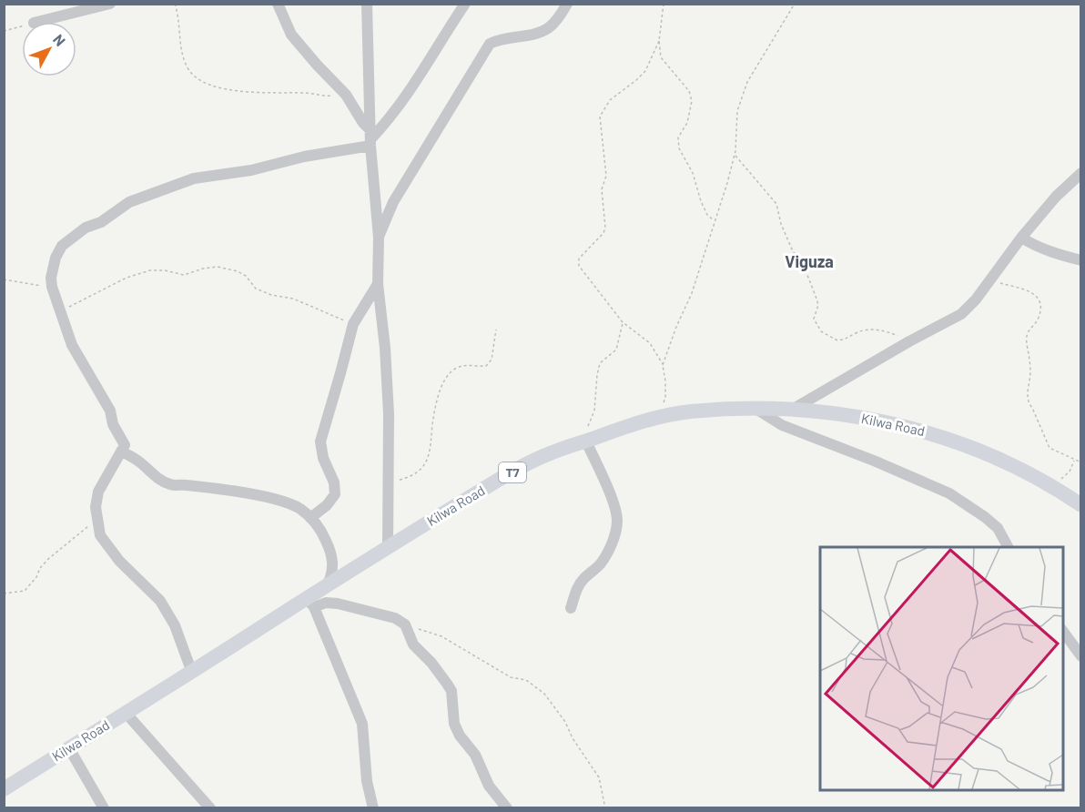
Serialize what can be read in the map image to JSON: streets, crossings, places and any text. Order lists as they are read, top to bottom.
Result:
{
  "streets": {
    "highway": ["Kilwa Road", "T7"]
  },
  "districts": ["Viguza"],
  "north": "top right"
}
